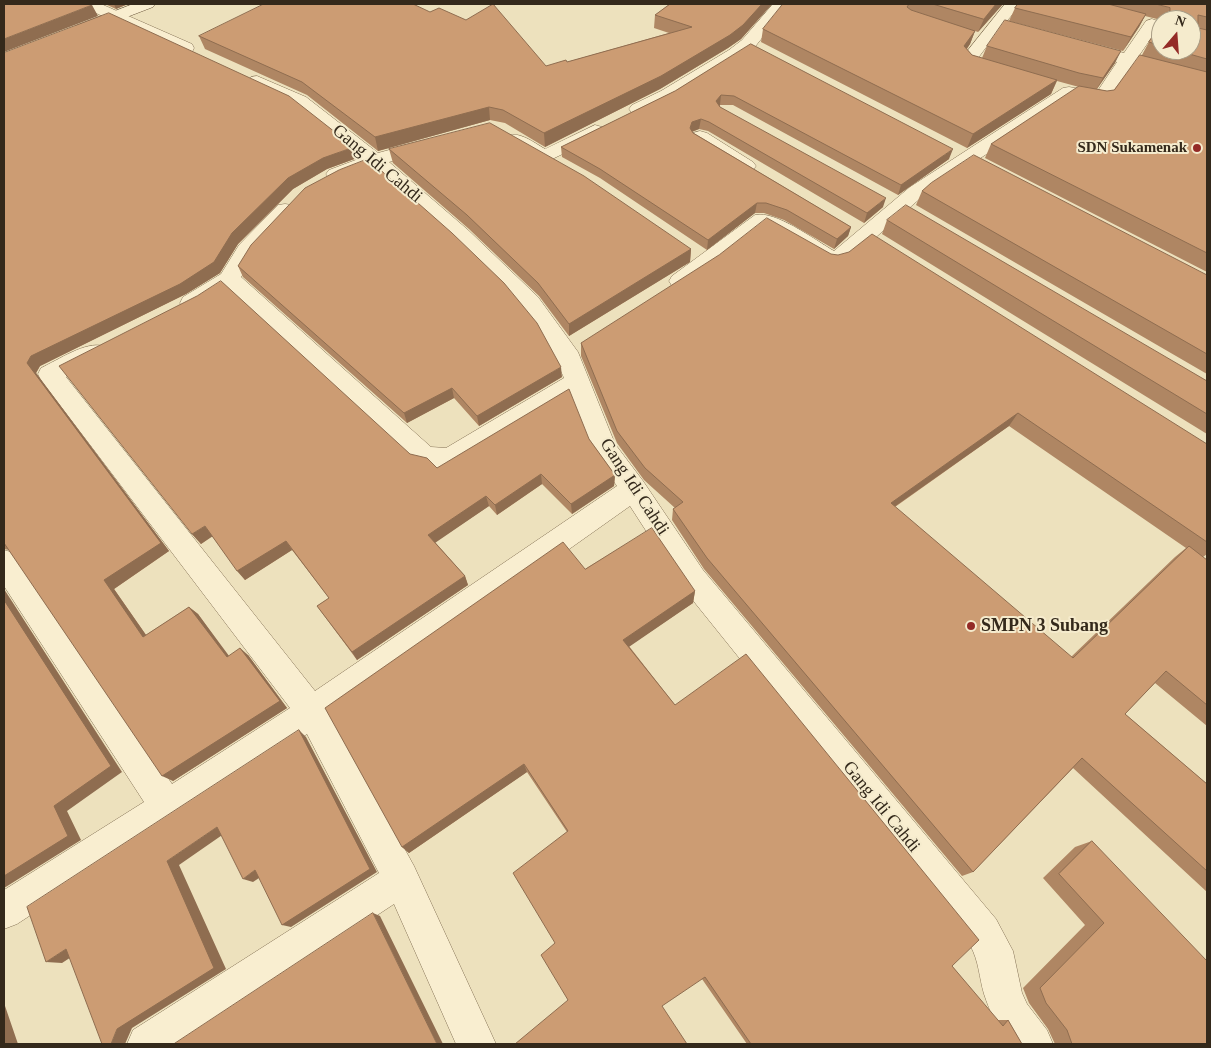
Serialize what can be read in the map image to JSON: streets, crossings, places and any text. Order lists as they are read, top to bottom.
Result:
{
  "streets": {
    "street": ["Gang Idi Cahdi"]
  },
  "places": ["SDN Sukamenak", "SMPN 3 Subang"],
  "north": "top"
}
